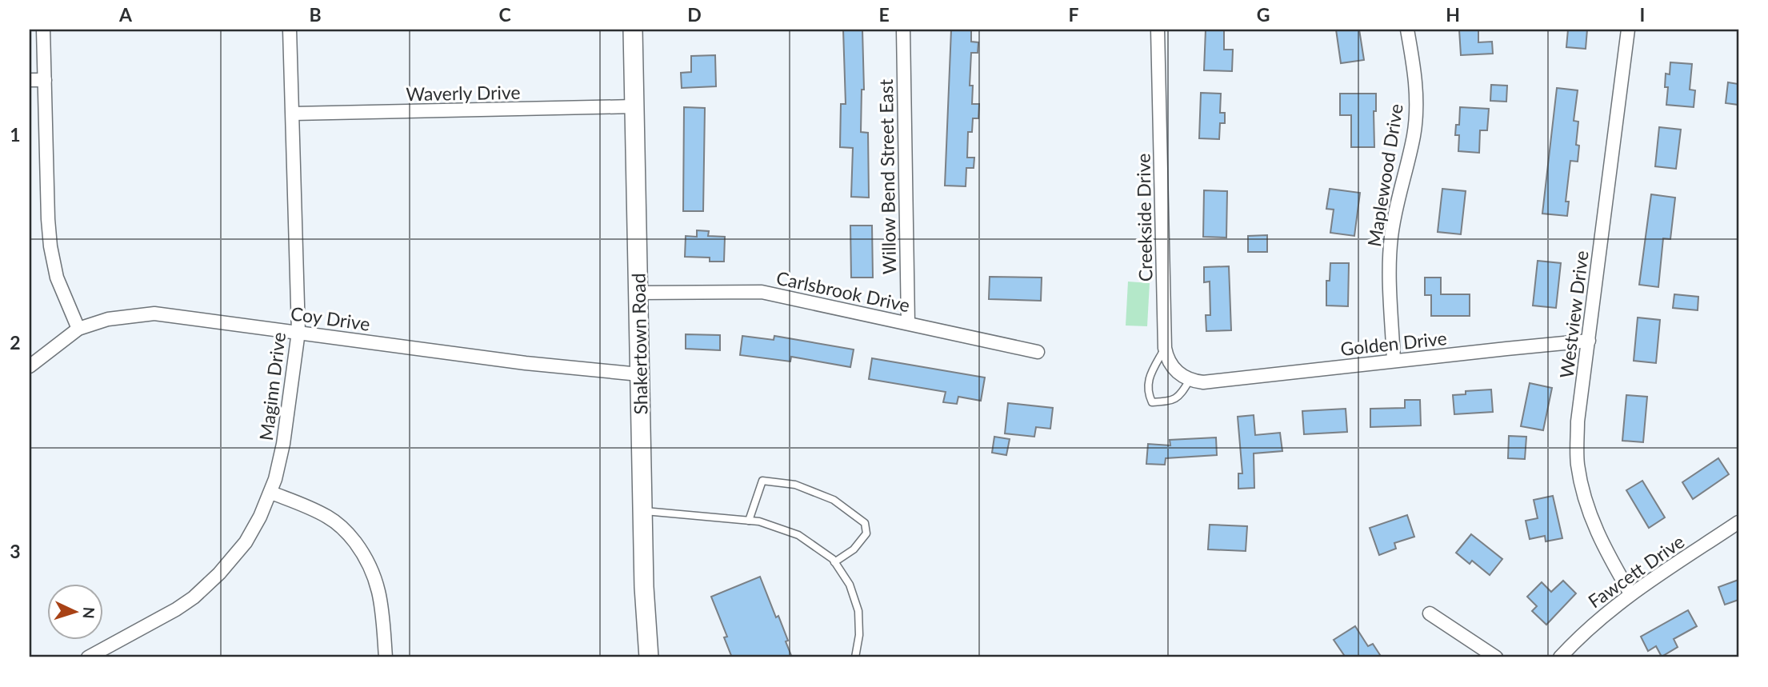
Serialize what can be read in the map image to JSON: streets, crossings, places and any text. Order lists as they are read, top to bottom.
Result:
{
  "streets": {
    "street": [
      "Waverly Drive",
      "Maplewood Drive",
      "Willow Bend Street East",
      "Creekside Drive",
      "Carlsbrook Drive",
      "Westview Drive",
      "Coy Drive",
      "Golden Drive",
      "Shakertown Road",
      "Maginn Drive",
      "Fawcett Drive"
    ]
  },
  "crossings": [
    ["Waverly Drive", "Shakertown Road"],
    ["Waverly Drive", "Maginn Drive"],
    ["Maplewood Drive", "Golden Drive"],
    ["Willow Bend Street East", "Carlsbrook Drive"],
    ["Creekside Drive", "Golden Drive"],
    ["Carlsbrook Drive", "Shakertown Road"],
    ["Westview Drive", "Golden Drive"],
    ["Westview Drive", "Fawcett Drive"],
    ["Coy Drive", "Shakertown Road"],
    ["Coy Drive", "Maginn Drive"]
  ],
  "north": "right",
  "grid": {
    "columns": [
      "A",
      "B",
      "C",
      "D",
      "E",
      "F",
      "G",
      "H",
      "I"
    ],
    "rows": ["1", "2", "3"]
  }
}
